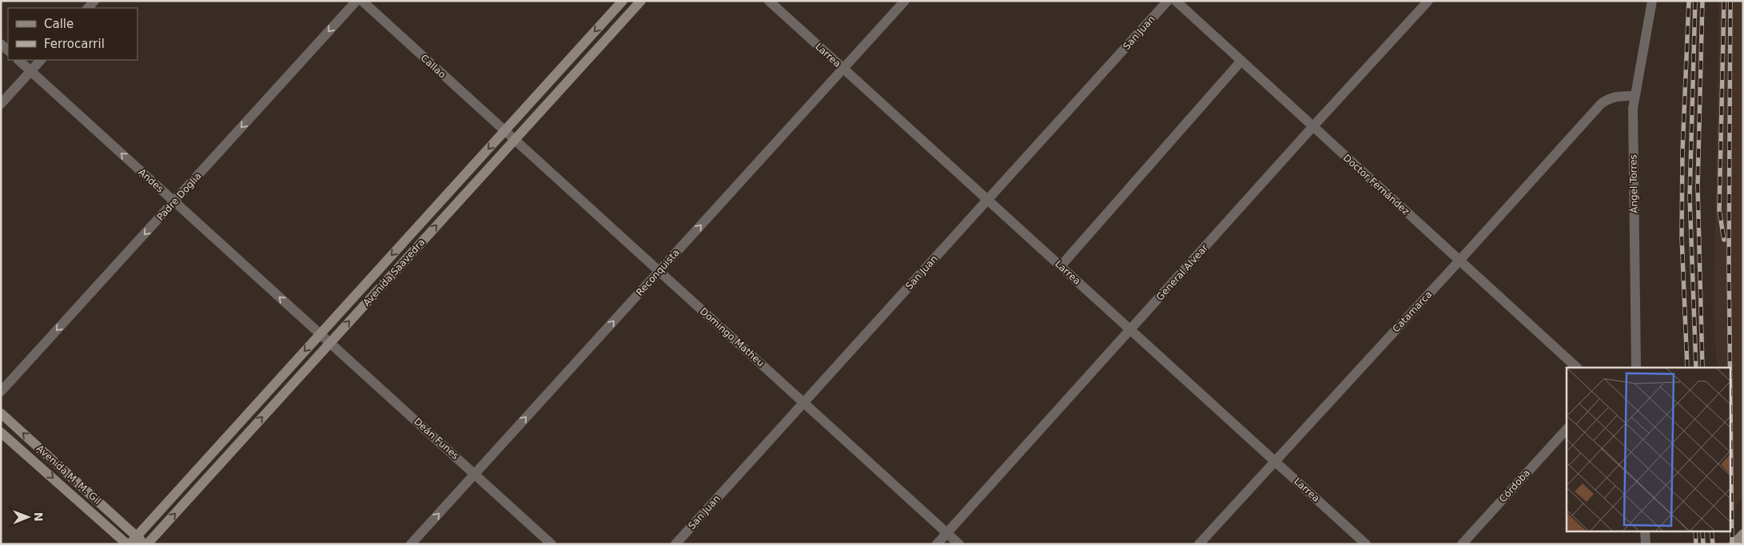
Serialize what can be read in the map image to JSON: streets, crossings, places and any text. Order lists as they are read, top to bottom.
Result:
{
  "streets": {
    "street": [
      "San Juan",
      "Larrea",
      "Callao",
      "Andes",
      "Ángel Torres",
      "Doctor Fernández",
      "Padre Doglia",
      "Avenida Saavedra",
      "Reconquista",
      "General Alvear",
      "Catamarca",
      "Domingo Matheu",
      "Deán Funes",
      "Avenida M. M. Gil",
      "Córdoba"
    ]
  },
  "crossings": [
    ["San Juan", "Larrea"],
    ["San Juan", "Domingo Matheu"],
    ["Larrea", "Reconquista"],
    ["Larrea", "General Alvear"],
    ["Larrea", "Catamarca"],
    ["Callao", "Avenida Saavedra"],
    ["Callao", "Domingo Matheu"],
    ["Andes", "Padre Doglia"],
    ["Andes", "Avenida Saavedra"],
    ["Andes", "Deán Funes"],
    ["Ángel Torres", "Catamarca"],
    ["Doctor Fernández", "General Alvear"],
    ["Doctor Fernández", "Catamarca"],
    ["Avenida Saavedra", "Domingo Matheu"],
    ["Avenida Saavedra", "Deán Funes"],
    ["Avenida Saavedra", "Avenida M. M. Gil"],
    ["Reconquista", "Domingo Matheu"],
    ["Reconquista", "Deán Funes"],
    ["General Alvear", "Domingo Matheu"]
  ],
  "one_way": ["Andes", "Padre Doglia", "Reconquista"],
  "legend": ["Calle", "Ferrocarril"],
  "north": "right"
}
